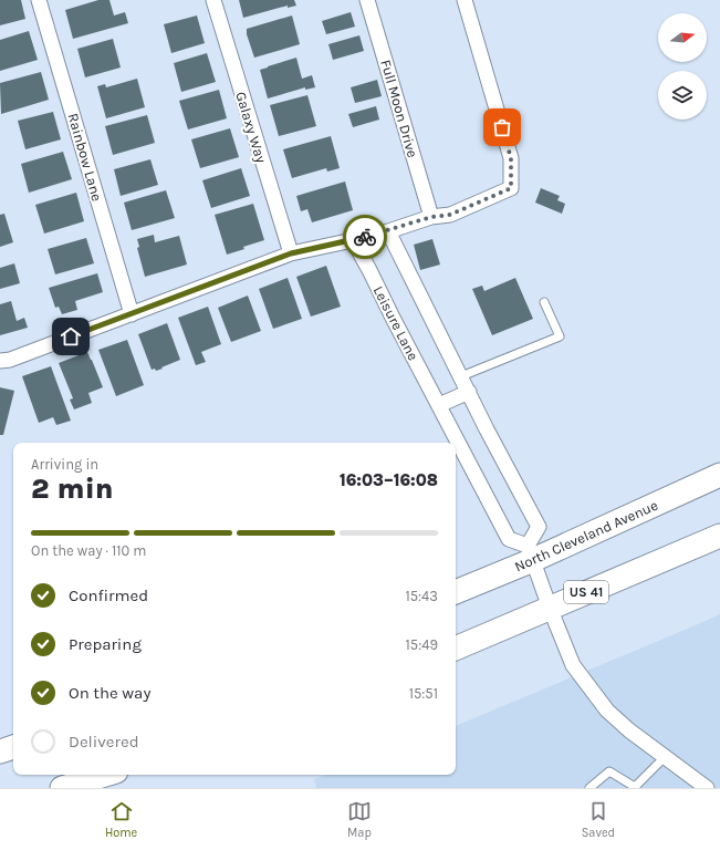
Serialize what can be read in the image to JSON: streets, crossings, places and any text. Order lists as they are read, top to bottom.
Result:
{
  "streets": {
    "main road": ["North Cleveland Avenue", "US 41"],
    "street": [
      "Full Moon Drive",
      "Galaxy Way",
      "Rainbow Lane",
      "Leisure Lane"
    ]
  },
  "crossings": [
    ["Leisure Lane", "North Cleveland Avenue"]
  ],
  "north": "right",
  "page": {
    "heading": ["2 min", "Arriving in", "16:03–16:08"],
    "bar": "On the way · 110 m",
    "list": [
      ["Confirmed", "15:43"],
      ["Preparing", "15:49"],
      ["On the way", "15:51"],
      "Delivered"
    ],
    "tabs": ["Home", "Map", "Saved"]
  }
}
